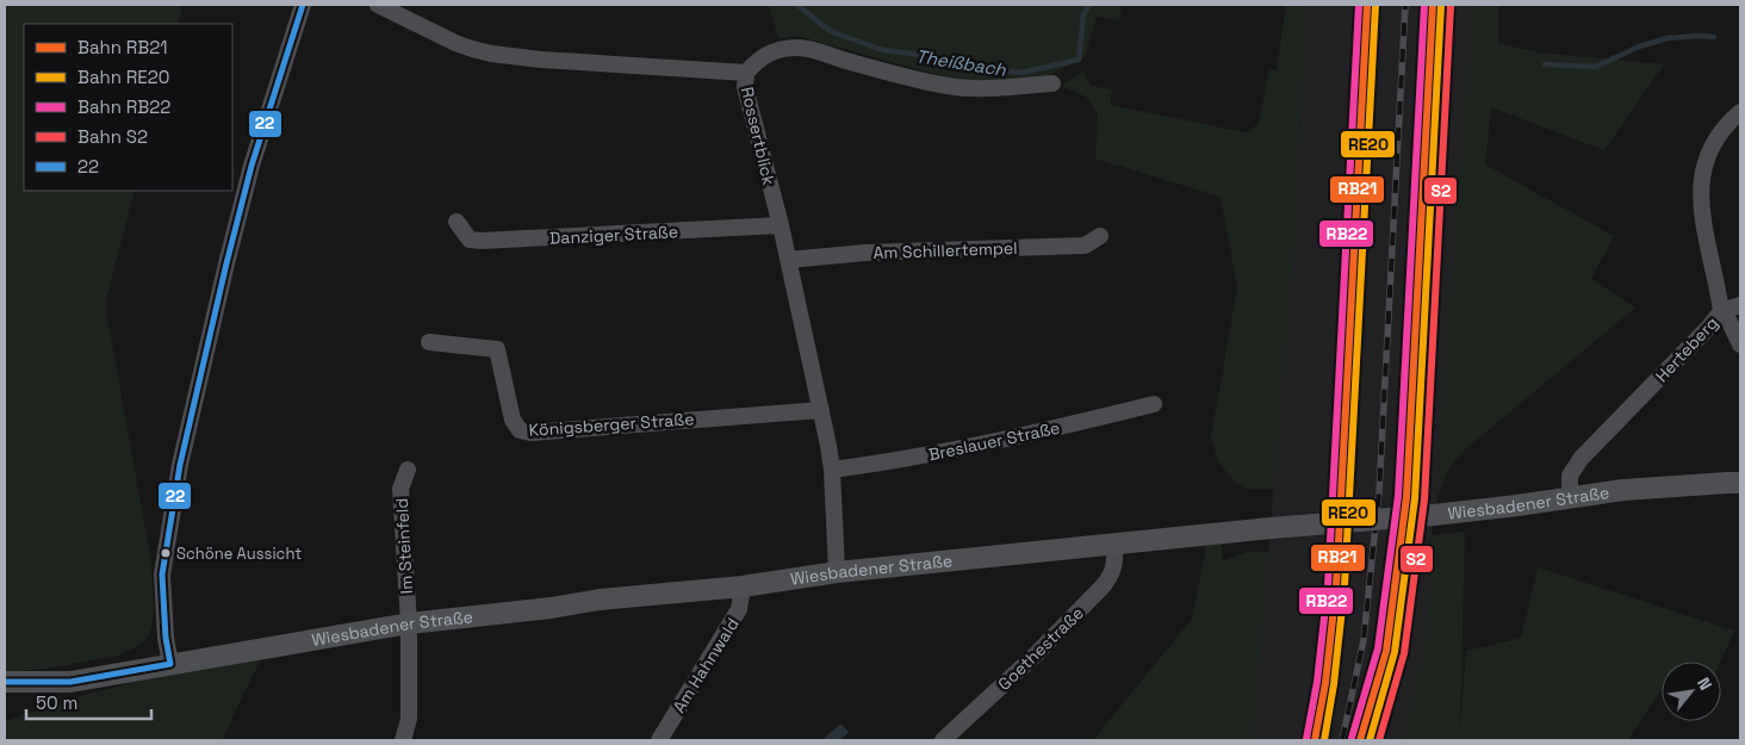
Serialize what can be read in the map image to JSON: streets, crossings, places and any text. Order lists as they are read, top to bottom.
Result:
{
  "streets": {
    "main road": ["Wiesbadener Straße"],
    "street": [
      "Rossertblick",
      "Danziger Straße",
      "Am Schillertempel",
      "Herteberg",
      "Königsberger Straße",
      "Breslauer Straße",
      "Im Steinfeld",
      "Goethestraße",
      "Am Hahnwald"
    ]
  },
  "crossings": [
    ["Rossertblick", "Danziger Straße"],
    ["Rossertblick", "Am Schillertempel"],
    ["Rossertblick", "Königsberger Straße"],
    ["Rossertblick", "Breslauer Straße"],
    ["Rossertblick", "Wiesbadener Straße"],
    ["Herteberg", "Wiesbadener Straße"],
    ["Wiesbadener Straße", "Im Steinfeld"],
    ["Wiesbadener Straße", "Goethestraße"],
    ["Wiesbadener Straße", "Am Hahnwald"]
  ],
  "water": ["Theißbach"],
  "places": ["Schöne Aussicht"],
  "lines": [
    "rail line RB21",
    "rail line RE20",
    "rail line RB22",
    "transit line 22",
    "rail line S2"
  ],
  "legend": [
    "Bahn RB21",
    "Bahn RE20",
    "Bahn RB22",
    "Bahn S2",
    "22"
  ],
  "scale_bar": "50 m",
  "north": "top right"
}
